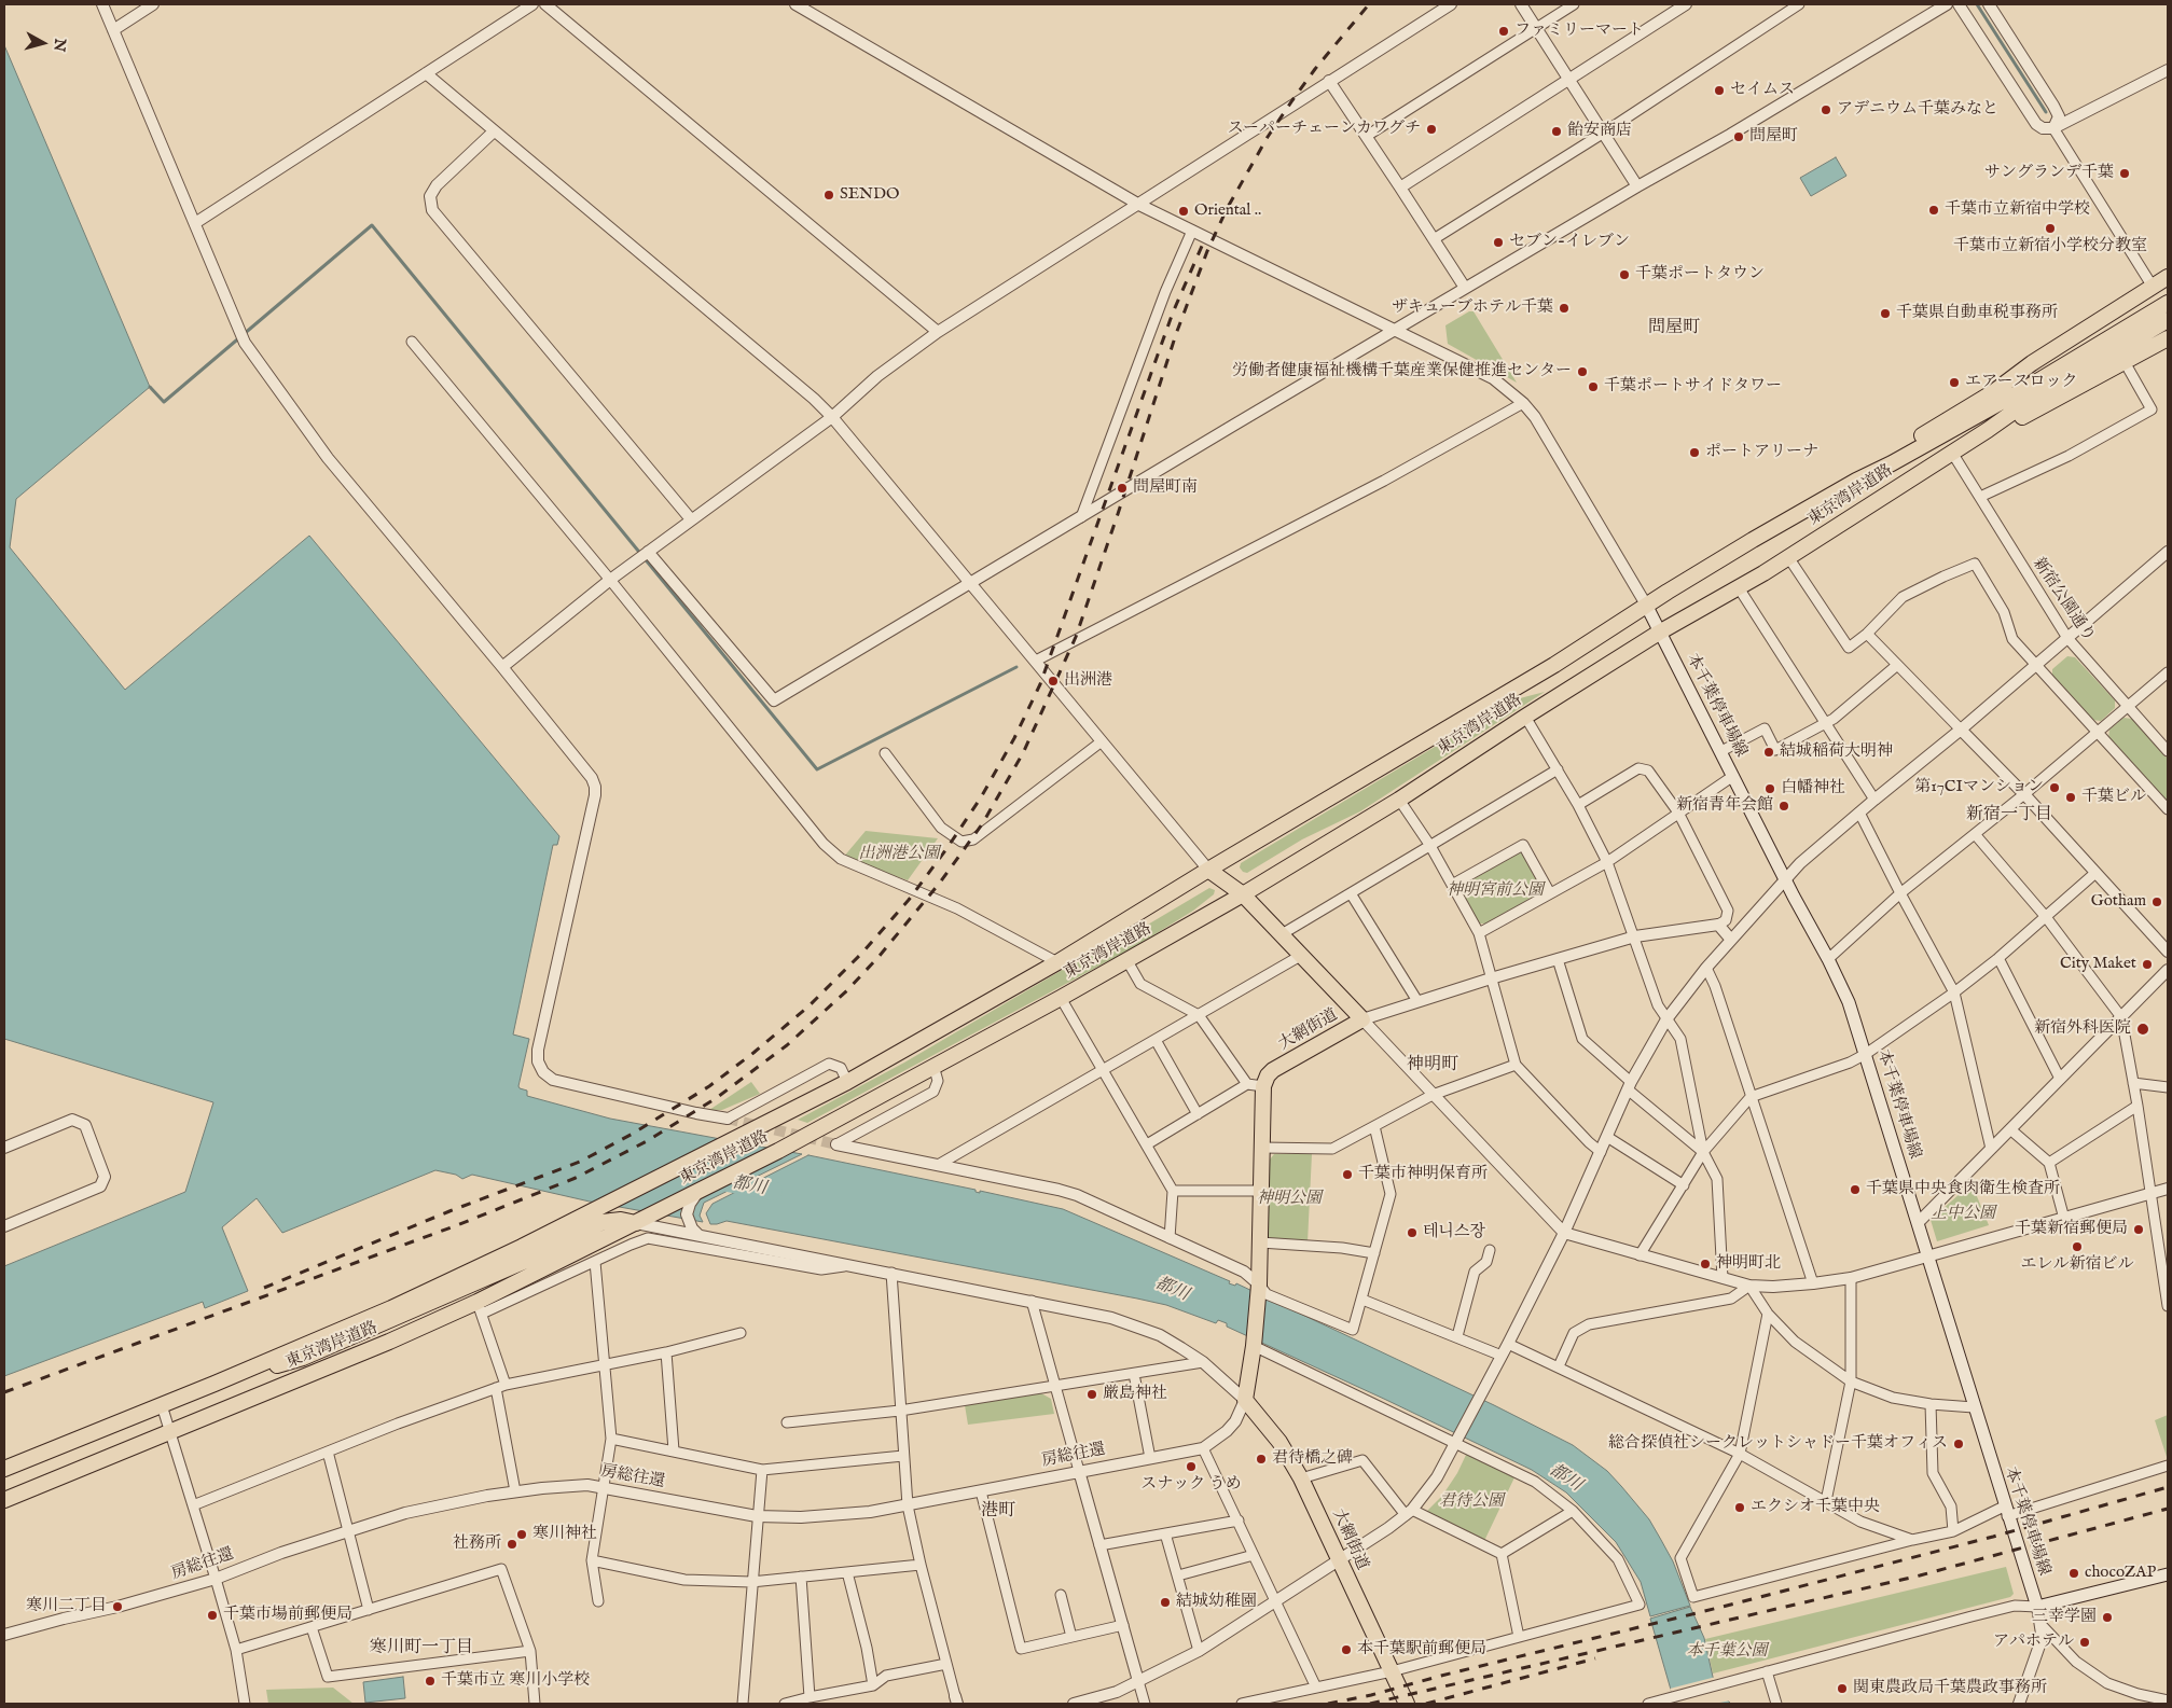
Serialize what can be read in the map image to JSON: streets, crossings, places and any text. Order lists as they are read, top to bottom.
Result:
{
  "streets": {
    "main road": ["東京湾岸道路", "本千葉停車場線", "大網街道"],
    "street": ["新宿公園通り", "房総往還"]
  },
  "crossings": [
    ["東京湾岸道路", "新宿公園通り"],
    ["東京湾岸道路", "本千葉停車場線"],
    ["東京湾岸道路", "大網街道"],
    ["大網街道", "房総往還"]
  ],
  "districts": [
    "問屋町",
    "新宿一丁目",
    "神明町",
    "港町",
    "寒川町一丁目"
  ],
  "water": ["都川"],
  "parks": [
    "出洲港公園",
    "神明宮前公園",
    "神明公園",
    "上中公園",
    "君待公園",
    "本千葉公園"
  ],
  "places": [
    "ファミリーマート",
    "セイムス",
    "アデニウム千葉みなと",
    "スーパーチェーンカワグチ",
    "飴安商店",
    "問屋町",
    "サングランデ千葉",
    "SENDO",
    "千葉市立新宿中学校",
    "Oriental ..",
    "千葉市立新宿小学校分教室",
    "セブン-イレブン",
    "千葉ポートタウン",
    "ザキューブホテル千葉",
    "千葉県自動車税事務所",
    "労働者健康福祉機構千葉産業保健推進センター",
    "エアースロック",
    "千葉ポートサイドタワー",
    "ポートアリーナ",
    "問屋町南",
    "出洲港",
    "結城稲荷大明神",
    "第17CIマンション",
    "白幡神社",
    "千葉ビル",
    "新宿青年会館",
    "Gotham",
    "City Maket",
    "新宿外科医院",
    "千葉市神明保育所",
    "千葉県中央食肉衛生検査所",
    "千葉新宿郵便局",
    "테니스장",
    "エレル新宿ビル",
    "神明町北",
    "厳島神社",
    "総合探偵社シークレットシャドー千葉オフィス",
    "君待橋之碑",
    "スナック うめ",
    "エクシオ千葉中央",
    "寒川神社",
    "社務所",
    "chocoZAP",
    "結城幼稚園",
    "寒川二丁目",
    "千葉市場前郵便局",
    "三幸学園",
    "アパホテル",
    "本千葉駅前郵便局",
    "千葉市立 寒川小学校",
    "関東農政局千葉農政事務所"
  ],
  "north": "right"
}
